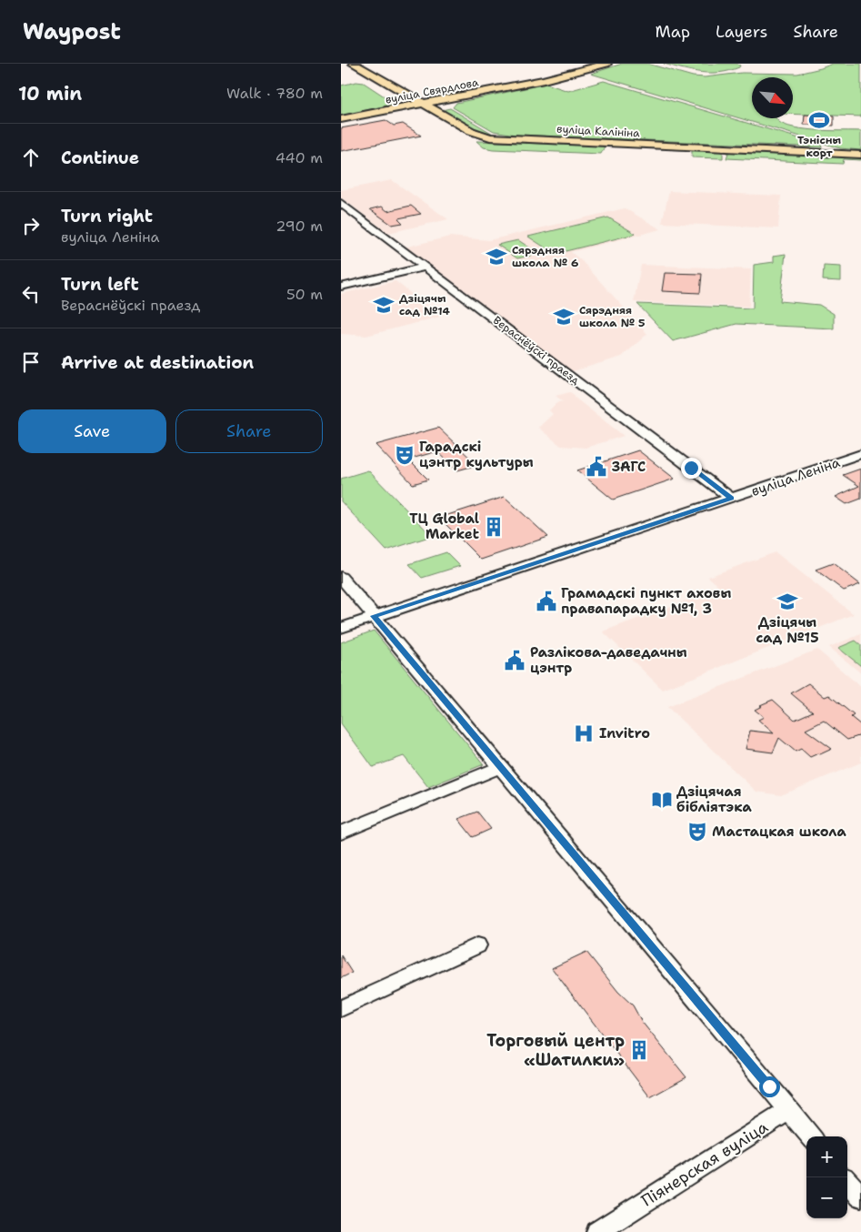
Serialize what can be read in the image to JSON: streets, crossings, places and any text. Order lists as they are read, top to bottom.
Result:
{
  "streets": {
    "main road": ["вуліца Свярдлова", "вуліца Калініна"],
    "street": ["Вераснёўскі праезд", "вуліца Леніна", "Піянерская вуліца"]
  },
  "crossings": [
    ["вуліца Свярдлова", "вуліца Калініна"],
    ["Вераснёўскі праезд", "вуліца Леніна"]
  ],
  "places": {
    "sports": ["Тэнісны корт"],
    "school or university": [
      "Сярэдняя школа № 6",
      "Дзіцячы сад №14",
      "Сярэдняя школа № 5",
      "Дзіцячы сад №15"
    ],
    "theatre": ["Гарадскі цэнтр культуры", "Мастацкая школа"],
    "public building": ["ЗАГС", "Грамадскі пункт аховы правапарадку №1, 3", "Разлікова-даведачны цэнтр"],
    "building": ["ТЦ Global Market", "Торговый центр «Шатилки»"],
    "hospital": ["Invitro"],
    "library": ["Дзіцячая бібліятэка"]
  },
  "north": "bottom right",
  "page": {
    "header": "Waypost",
    "nav": ["Map", "Layers", "Share"],
    "heading": ["10 min", "Walk · 780 m"],
    "list": [
      ["Continue", "440 m"],
      ["Turn right", "вуліца Леніна", "290 m"],
      ["Turn left", "Вераснёўскі праезд", "50 m"],
      "Arrive at destination"
    ],
    "buttons": ["Save", "Share"],
    "map_buttons": ["+", "−"]
  }
}
